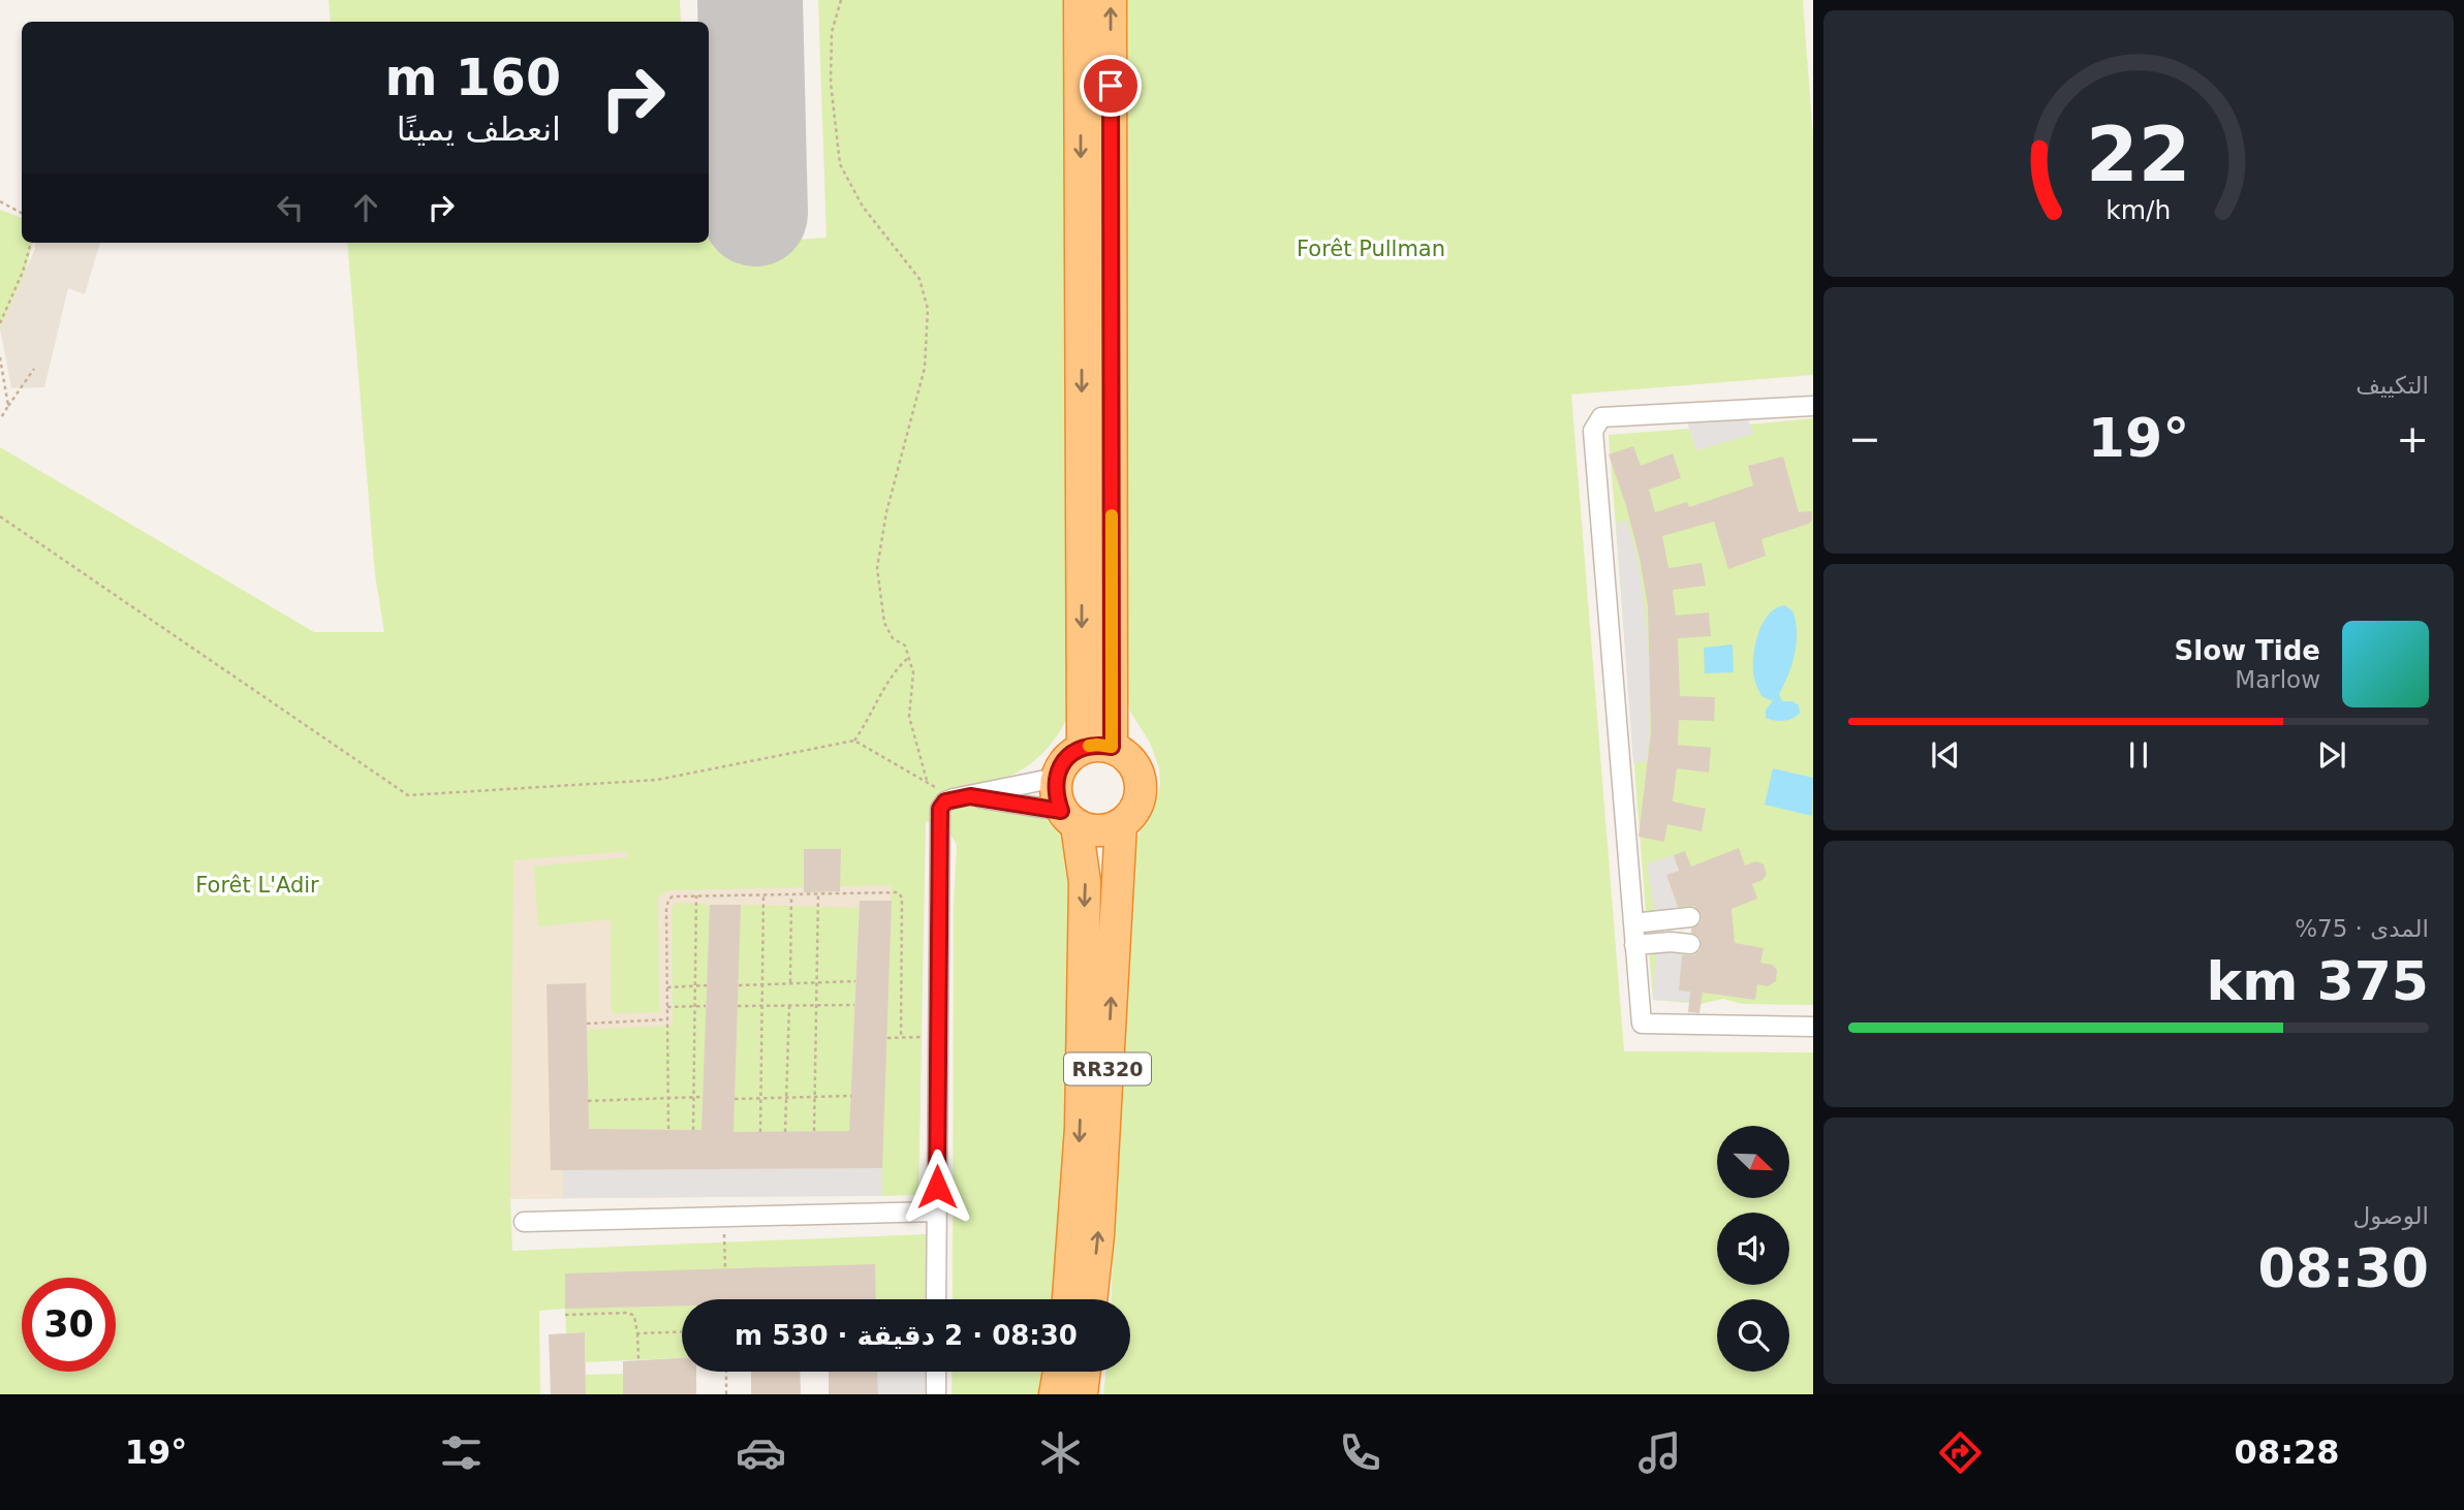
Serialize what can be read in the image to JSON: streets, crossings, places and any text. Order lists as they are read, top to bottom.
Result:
{
  "streets": {
    "highway": ["RR320"]
  },
  "parks": ["Forêt Pullman", "Forêt L'Adir"],
  "north": "bottom right",
  "page": {
    "turn": ["160 m", "انعطف يمينًا"],
    "tile": [
      "التكييف",
      ["المدى · 75%", "375 km"],
      ["الوصول", "08:30"]
    ],
    "heat": ["−", "19°", "+"],
    "song": ["Slow Tide", "Marlow"],
    "limit": "30",
    "trip": "08:30 · 2 دقيقة · 530 m",
    "tabs": ["08:28", "19°"],
    "gauge": ["22", "km/h"]
  }
}
